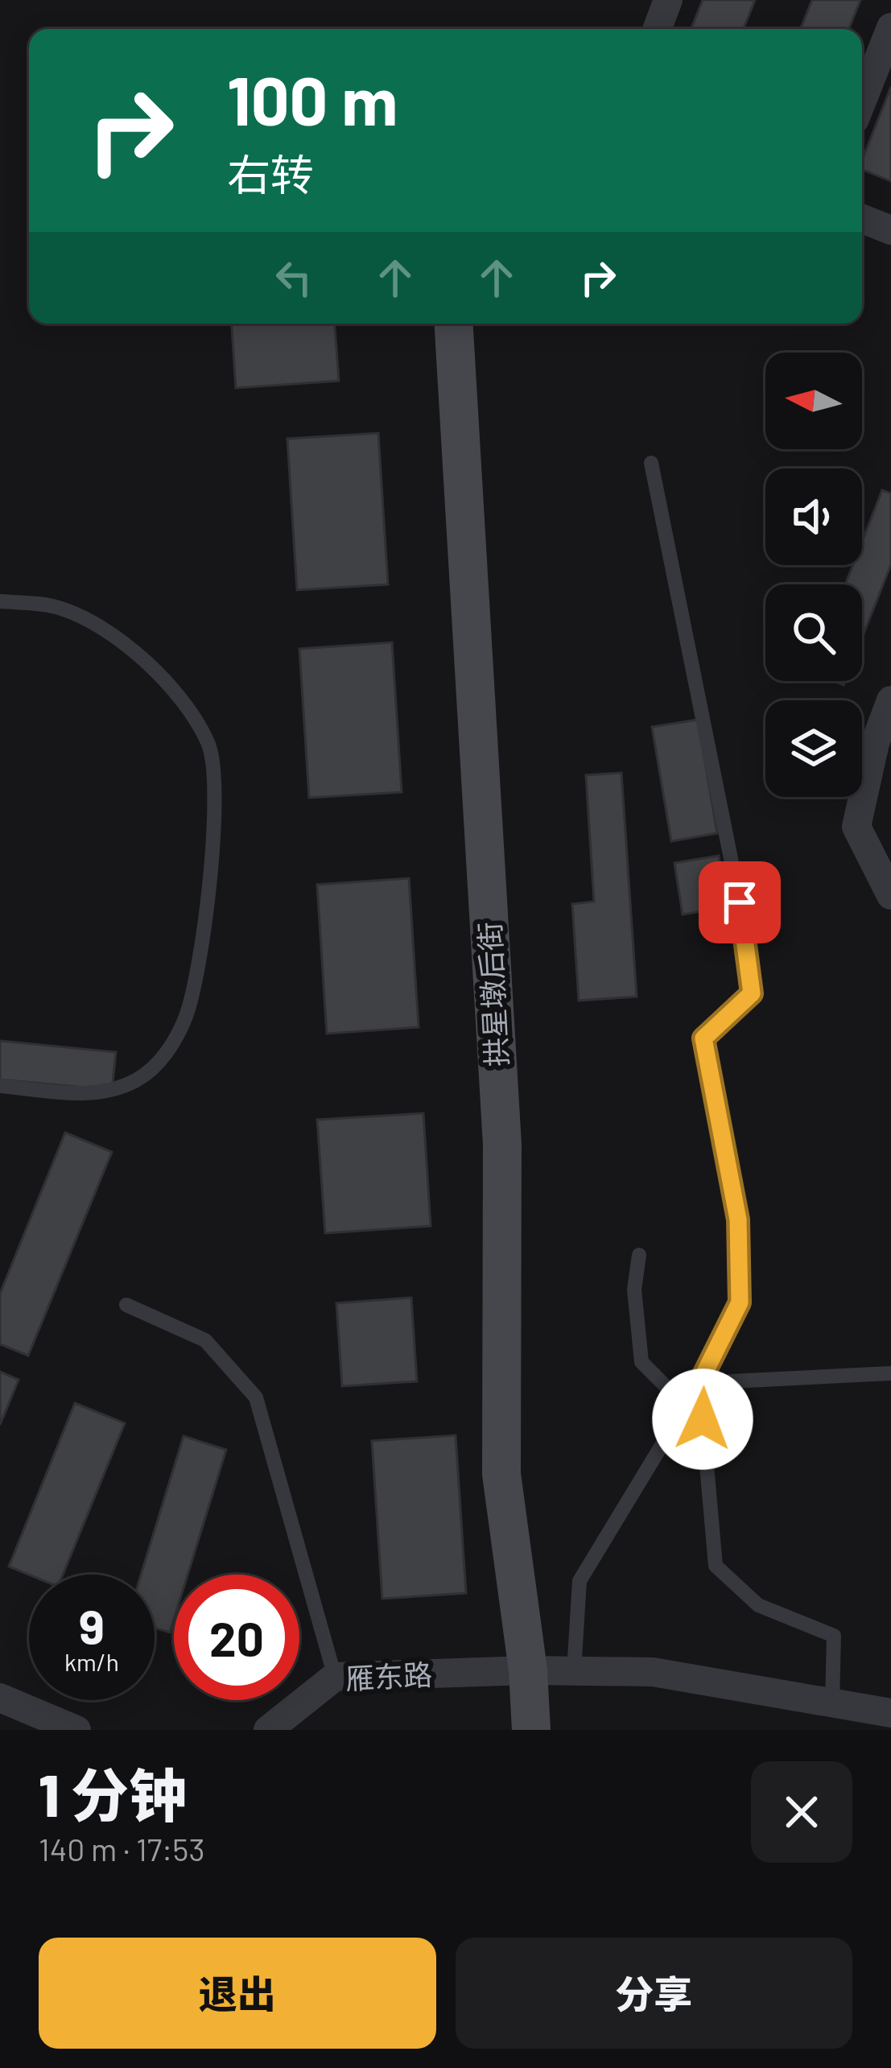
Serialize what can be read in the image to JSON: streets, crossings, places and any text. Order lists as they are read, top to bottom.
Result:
{
  "streets": {
    "street": ["拱星墩后街", "雁东路"]
  },
  "crossings": [
    ["拱星墩后街", "雁东路"]
  ],
  "north": "left",
  "page": {
    "turn": ["100 m", "右转"],
    "speed": "9 km/h",
    "limit": "20",
    "heading": ["1 分钟", "140 m · 17:53"],
    "buttons": ["退出", "分享"]
  }
}
